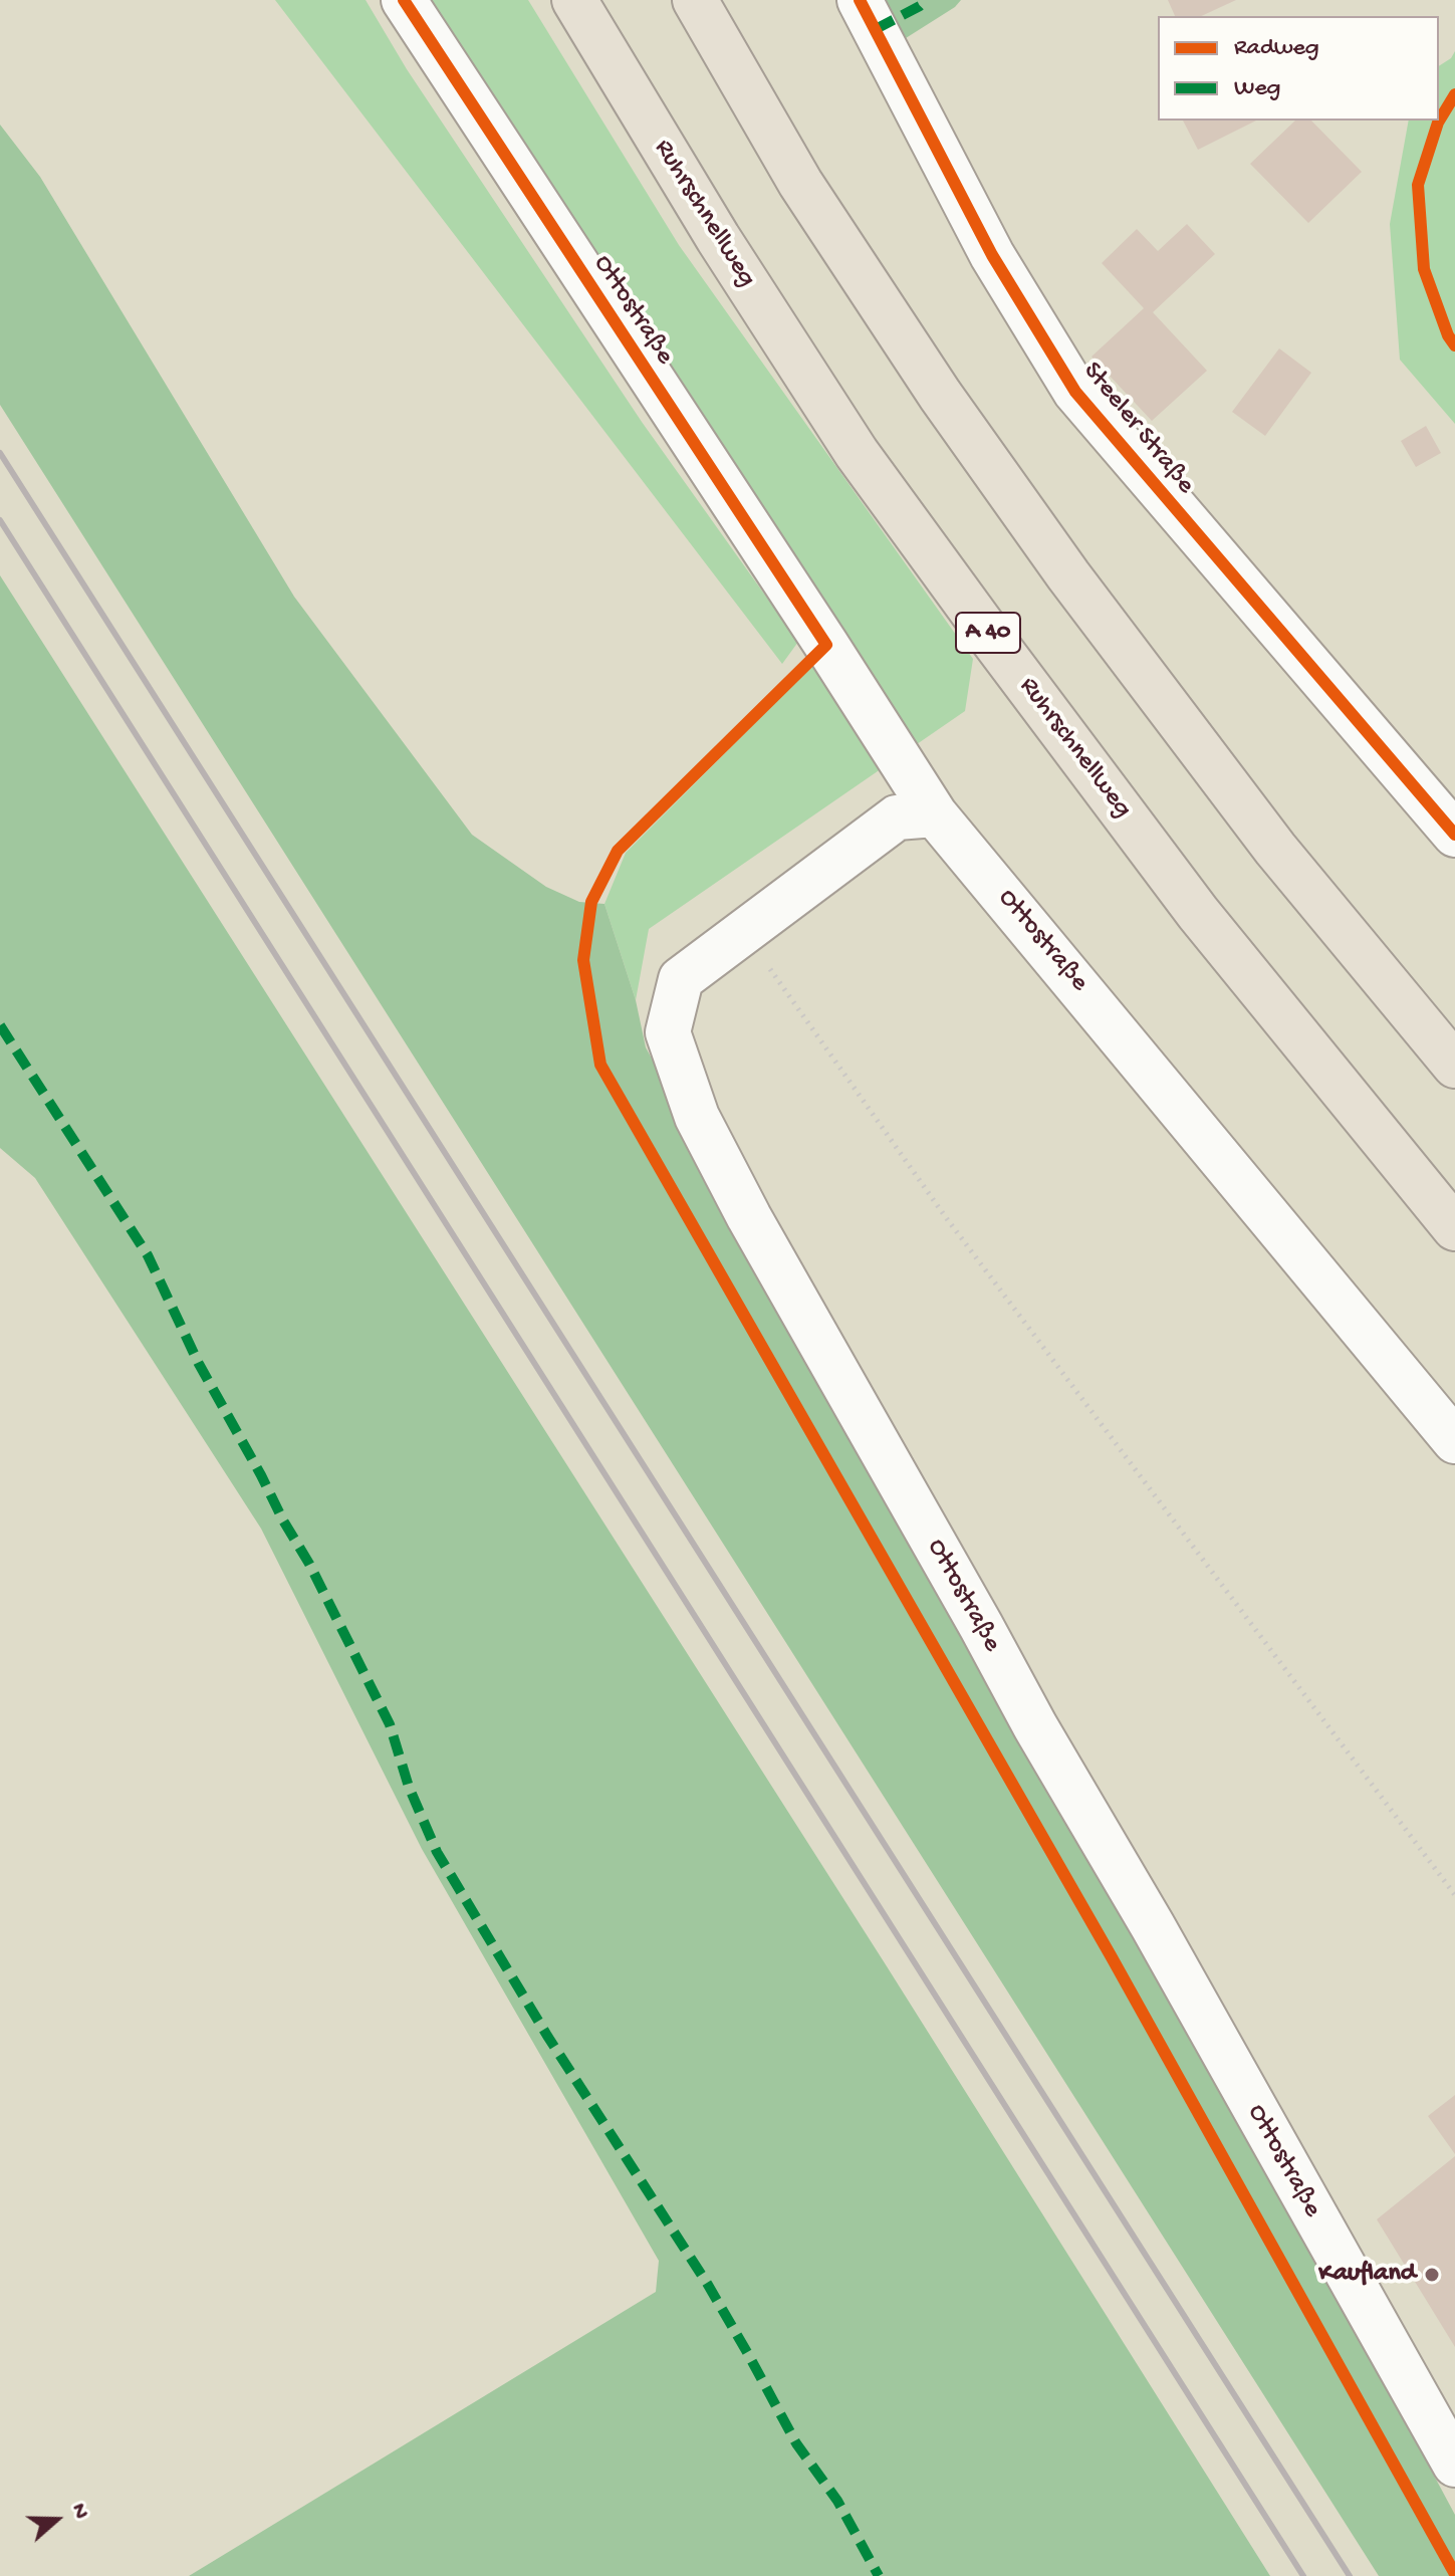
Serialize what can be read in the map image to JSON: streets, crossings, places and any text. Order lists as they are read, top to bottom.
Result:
{
  "streets": {
    "highway": ["Ruhrschnellweg", "A 40"],
    "street": ["Ottostraße", "Steeler Straße"]
  },
  "places": ["Kaufland"],
  "legend": ["Radweg", "Weg"],
  "north": "right"
}
